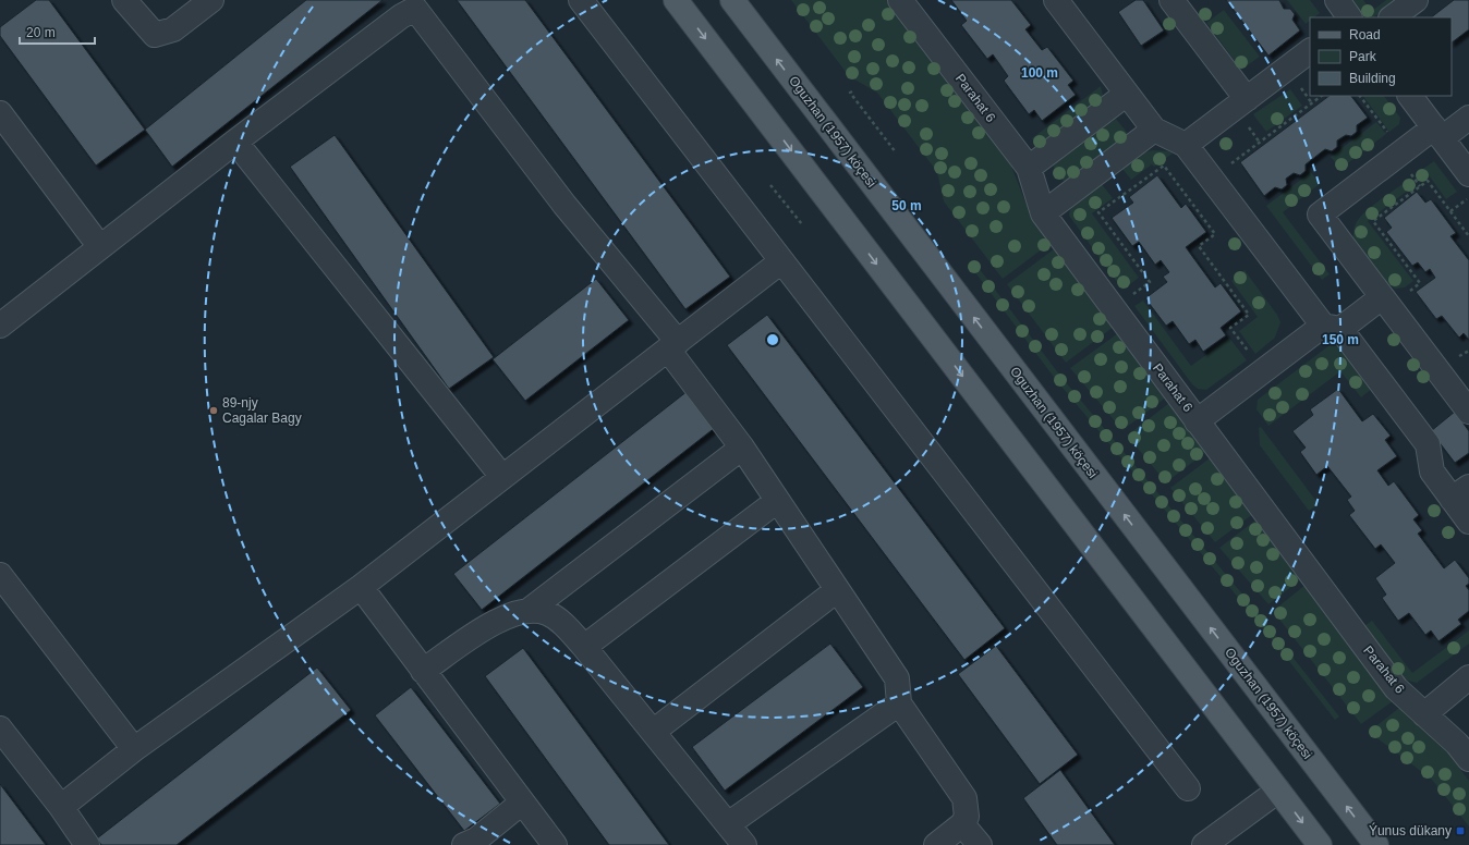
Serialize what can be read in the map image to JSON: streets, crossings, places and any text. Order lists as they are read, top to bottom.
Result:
{
  "streets": {
    "main road": ["Oguzhan (1957) köçesi"],
    "street": ["Parahat 6"]
  },
  "places": {
    "other": ["89-njy Cagalar Bagy"],
    "transit": ["Ýunus dükany"]
  },
  "legend": ["Road", "Park", "Building"],
  "scale_bar": "20 m",
  "rings": ["100 m", "50 m", "150 m"]
}
